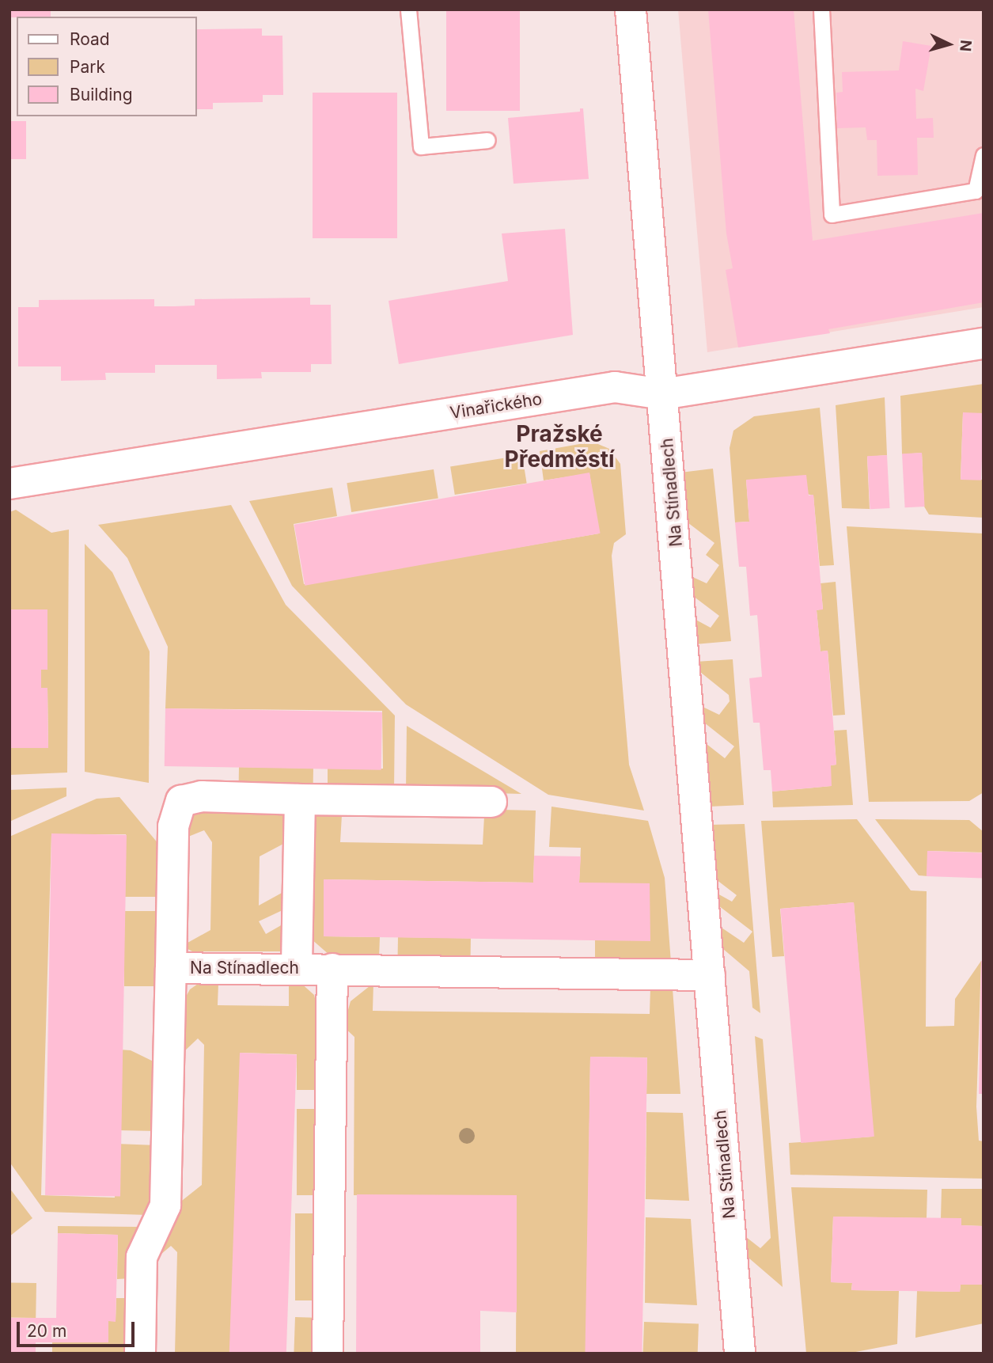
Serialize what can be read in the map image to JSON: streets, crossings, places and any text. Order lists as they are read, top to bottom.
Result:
{
  "streets": {
    "street": ["Vinařického", "Na Stínadlech"]
  },
  "crossings": [
    ["Vinařického", "Na Stínadlech"]
  ],
  "districts": ["Pražské Předměstí"],
  "legend": ["Road", "Park", "Building"],
  "scale_bar": "20 m",
  "north": "right"
}
